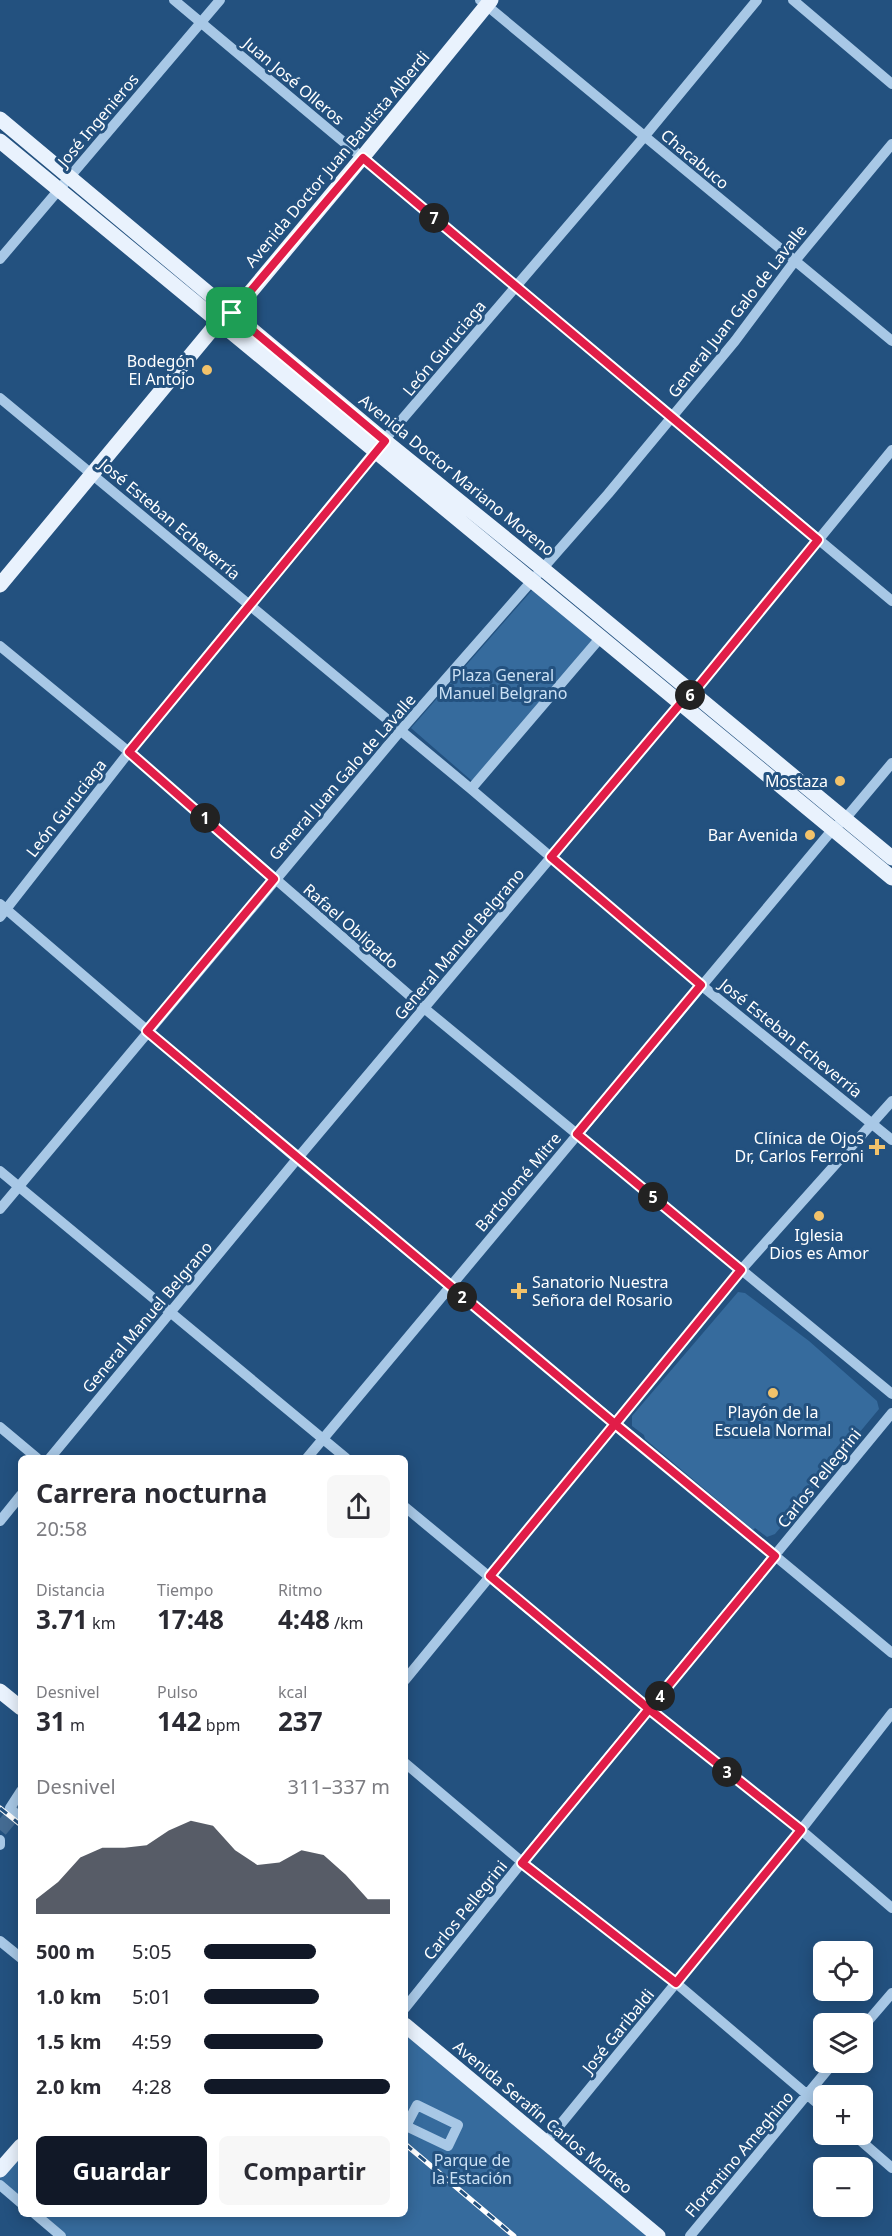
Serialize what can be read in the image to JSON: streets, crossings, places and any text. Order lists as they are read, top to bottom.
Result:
{
  "streets": {
    "main road": ["Avenida Doctor Juan Bautista Alberdi", "Avenida Doctor Mariano Moreno", "Avenida Serafín Carlos Morteo"],
    "street": [
      "Juan José Olleros",
      "José Ingenieros",
      "Chacabuco",
      "General Juan Galo de Lavalle",
      "León Guruciaga",
      "José Esteban Echeverría",
      "Rafael Obligado",
      "General Manuel Belgrano",
      "Bartolomé Mitre",
      "Carlos Pellegrini",
      "José Garibaldi",
      "Florentino Ameghino"
    ]
  },
  "crossings": [
    ["Juan José Olleros", "José Ingenieros"],
    ["Juan José Olleros", "Avenida Doctor Juan Bautista Alberdi"],
    ["Juan José Olleros", "General Juan Galo de Lavalle"],
    ["Juan José Olleros", "León Guruciaga"],
    ["Juan José Olleros", "General Manuel Belgrano"],
    ["José Ingenieros", "Avenida Doctor Mariano Moreno"],
    ["Avenida Doctor Juan Bautista Alberdi", "Chacabuco"],
    ["Avenida Doctor Juan Bautista Alberdi", "Avenida Doctor Mariano Moreno"],
    ["Avenida Doctor Juan Bautista Alberdi", "José Esteban Echeverría"],
    ["Chacabuco", "General Juan Galo de Lavalle"],
    ["Chacabuco", "León Guruciaga"],
    ["General Juan Galo de Lavalle", "Avenida Doctor Mariano Moreno"],
    ["General Juan Galo de Lavalle", "José Esteban Echeverría"],
    ["General Juan Galo de Lavalle", "Rafael Obligado"],
    ["León Guruciaga", "Avenida Doctor Mariano Moreno"],
    ["León Guruciaga", "José Esteban Echeverría"],
    ["León Guruciaga", "Rafael Obligado"],
    ["Avenida Doctor Mariano Moreno", "General Manuel Belgrano"],
    ["Avenida Doctor Mariano Moreno", "Bartolomé Mitre"],
    ["José Esteban Echeverría", "General Manuel Belgrano"],
    ["José Esteban Echeverría", "Bartolomé Mitre"],
    ["Rafael Obligado", "General Manuel Belgrano"],
    ["Rafael Obligado", "Bartolomé Mitre"],
    ["José Garibaldi", "Avenida Serafín Carlos Morteo"]
  ],
  "parks": ["Plaza General Manuel Belgrano", "Parque de la Estación"],
  "places": {
    "other": [
      "Bodegón El Antojo",
      "Mostaza",
      "Bar Avenida",
      "Iglesia Dios es Amor",
      "Playón de la Escuela Normal"
    ],
    "health": ["Clínica de Ojos Dr, Carlos Ferroni", "Sanatorio Nuestra Señora del Rosario"]
  },
  "page": {
    "pins": [
      "7",
      "6",
      "1",
      "5",
      "2",
      "4",
      "3"
    ],
    "heading": ["Carrera nocturna", "20:58"],
    "stats": [
      ["Distancia", "3.71 km"],
      ["Tiempo", "17:48"],
      ["Ritmo", "4:48 /km"],
      ["Desnivel", "31 m"],
      ["Pulso", "142 bpm"],
      ["kcal", "237"]
    ],
    "chart": ["Desnivel", "311–337 m"],
    "list": [
      {
        "name": "500 m",
        "note": "5:05"
      },
      {
        "name": "1.0 km",
        "note": "5:01"
      },
      {
        "name": "1.5 km",
        "note": "4:59"
      },
      {
        "name": "2.0 km",
        "note": "4:28"
      }
    ],
    "map_buttons": ["+", "−"],
    "buttons": ["Guardar", "Compartir"]
  }
}
